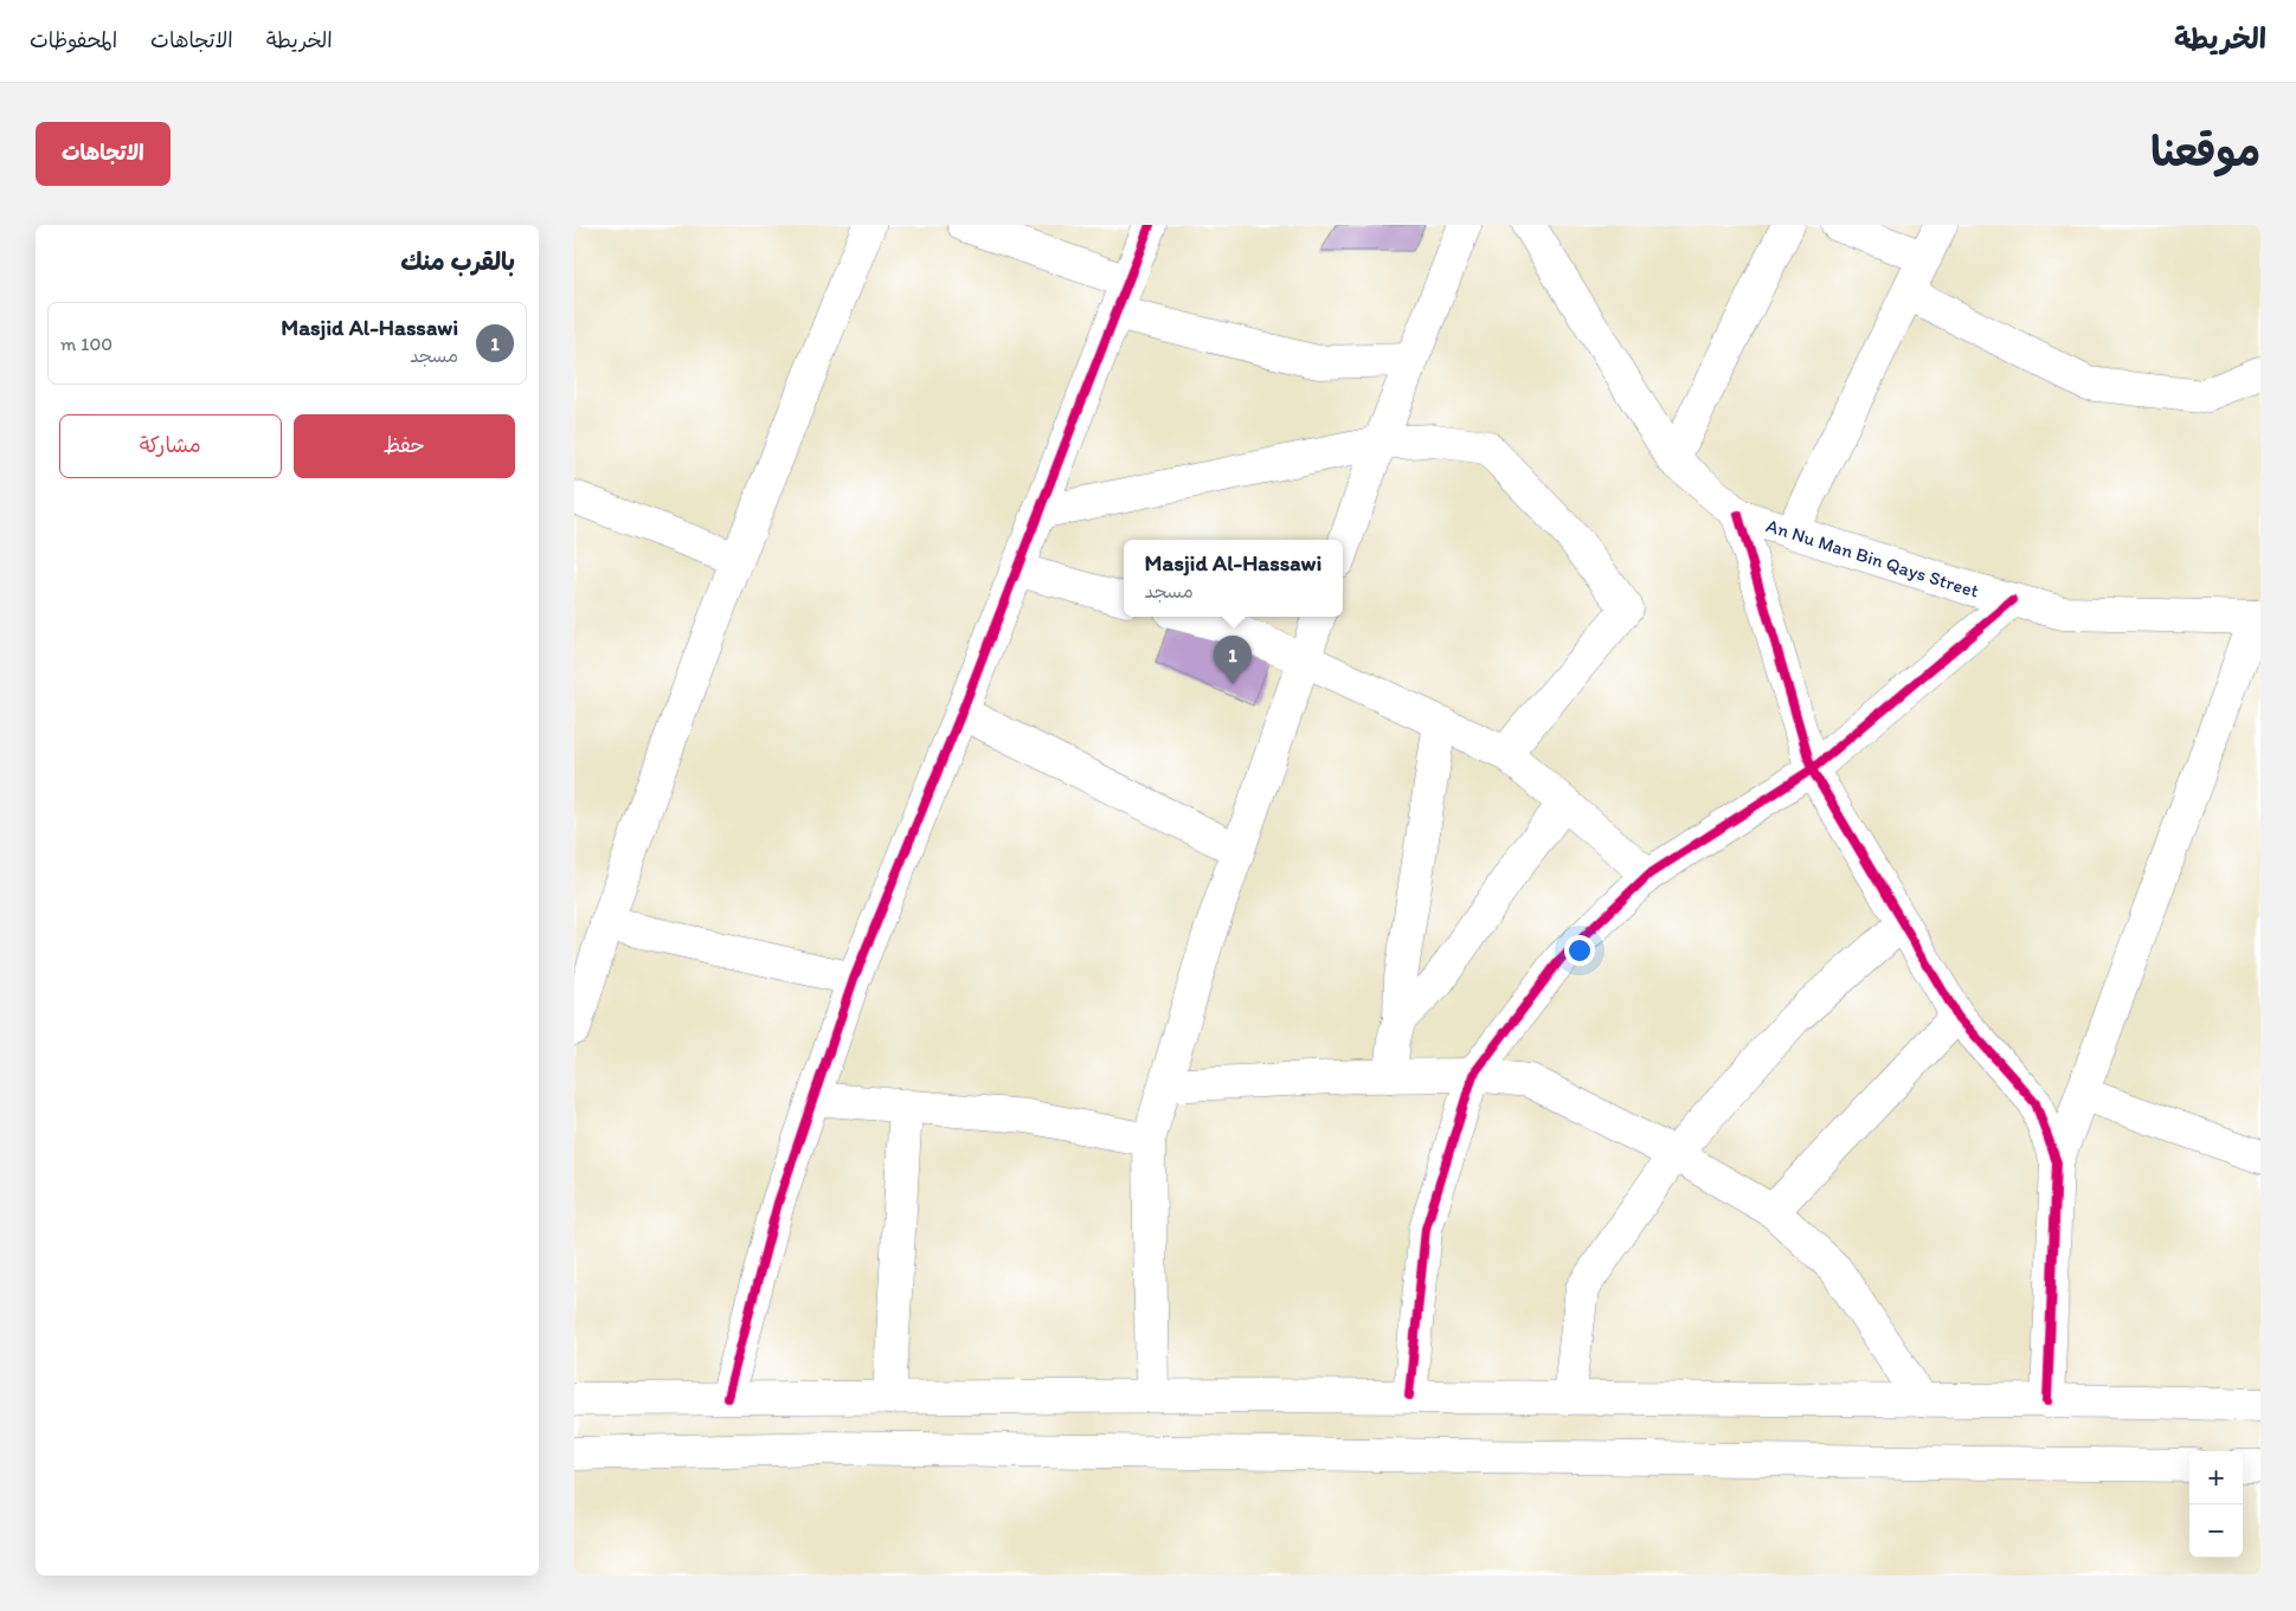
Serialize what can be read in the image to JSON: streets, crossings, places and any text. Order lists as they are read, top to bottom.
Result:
{
  "streets": {
    "main road": ["An Nu Man Bin Qays Street"]
  },
  "page": {
    "header": "الخريطة",
    "nav": ["الخريطة", "الاتجاهات", "المحفوظات"],
    "title": "موقعنا",
    "buttons": [
      "الاتجاهات",
      ["حفظ", "مشاركة"]
    ],
    "heading": "بالقرب منك",
    "list": [
      {
        "mark": "1",
        "name": "Masjid Al-Hassawi",
        "note": "مسجد",
        "value": "100 m"
      }
    ],
    "popup": ["Masjid Al-Hassawi", "مسجد"],
    "pins": "1",
    "map_buttons": ["+", "−"]
  }
}
